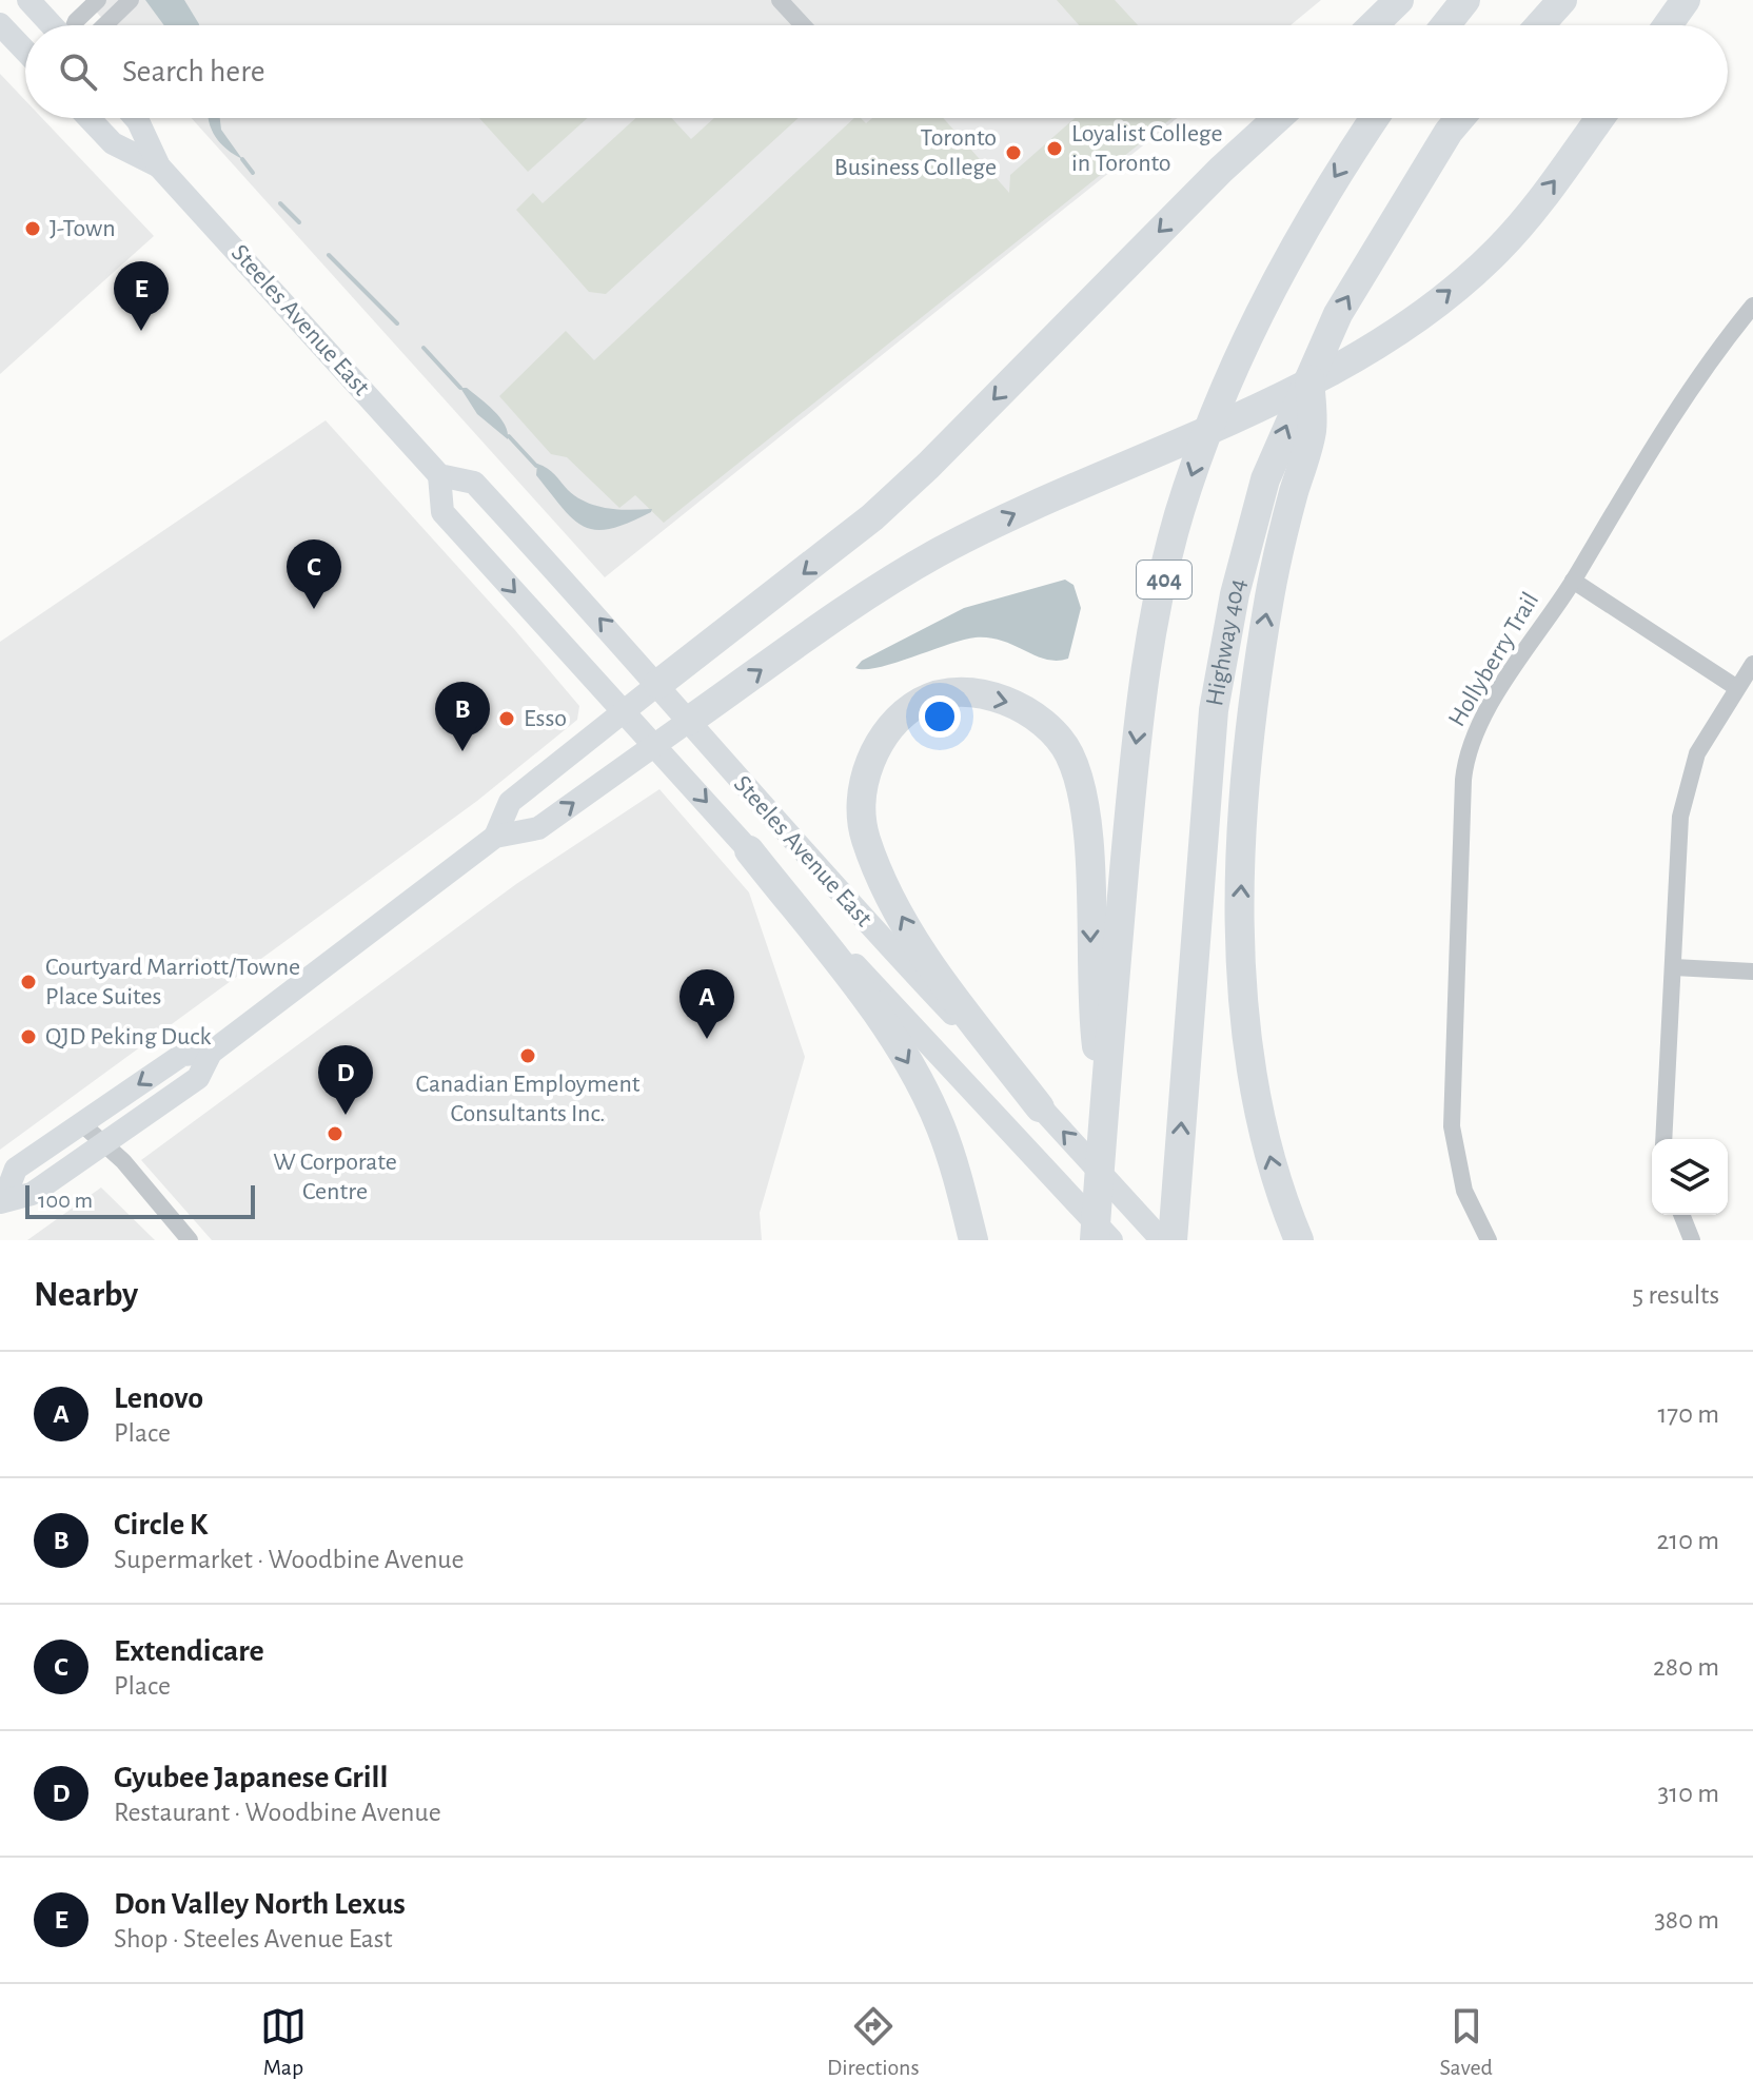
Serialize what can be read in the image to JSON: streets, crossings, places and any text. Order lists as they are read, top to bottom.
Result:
{
  "streets": {
    "highway": ["404", "Highway 404"],
    "main road": ["Steeles Avenue East"],
    "street": ["Hollyberry Trail"]
  },
  "places": [
    "Loyalist College in Toronto",
    "Toronto Business College",
    "J-Town",
    "Esso",
    "Courtyard Marriott/Towne Place Suites",
    "QJD Peking Duck",
    "Canadian Employment Consultants Inc.",
    "W Corporate Centre"
  ],
  "scale_bar": "100 m",
  "page": {
    "search": "Search here",
    "pins": [
      "E",
      "C",
      "B",
      "A",
      "D"
    ],
    "scale": "100 m",
    "heading": ["Nearby", "5 results"],
    "list": [
      {
        "mark": "A",
        "name": "Lenovo",
        "note": "Place",
        "value": "170 m"
      },
      {
        "mark": "B",
        "name": "Circle K",
        "note": "Supermarket · Woodbine Avenue",
        "value": "210 m"
      },
      {
        "mark": "C",
        "name": "Extendicare",
        "note": "Place",
        "value": "280 m"
      },
      {
        "mark": "D",
        "name": "Gyubee Japanese Grill",
        "note": "Restaurant · Woodbine Avenue",
        "value": "310 m"
      },
      {
        "mark": "E",
        "name": "Don Valley North Lexus",
        "note": "Shop · Steeles Avenue East",
        "value": "380 m"
      }
    ],
    "nav": ["Map", "Directions", "Saved"]
  }
}
